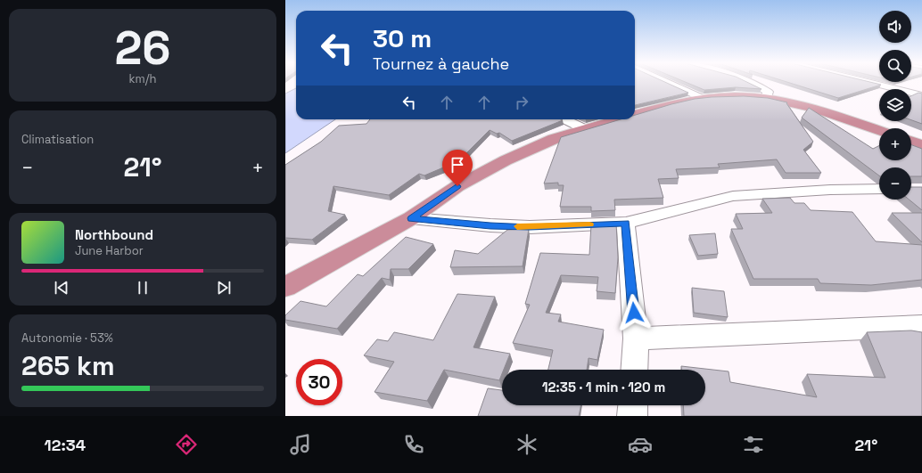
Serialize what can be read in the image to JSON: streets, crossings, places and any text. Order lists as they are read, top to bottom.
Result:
{
  "page": {
    "tile": [
      ["26", "km/h"],
      "Climatisation",
      ["Autonomie · 53%", "265 km"]
    ],
    "map_buttons": ["+", "−"],
    "turn": ["30 m", "Tournez à gauche"],
    "heat": ["−", "21°", "+"],
    "song": ["Northbound", "June Harbor"],
    "limit": "30",
    "trip": "12:35 · 1 min · 120 m",
    "tabs": ["12:34", "21°"]
  }
}
